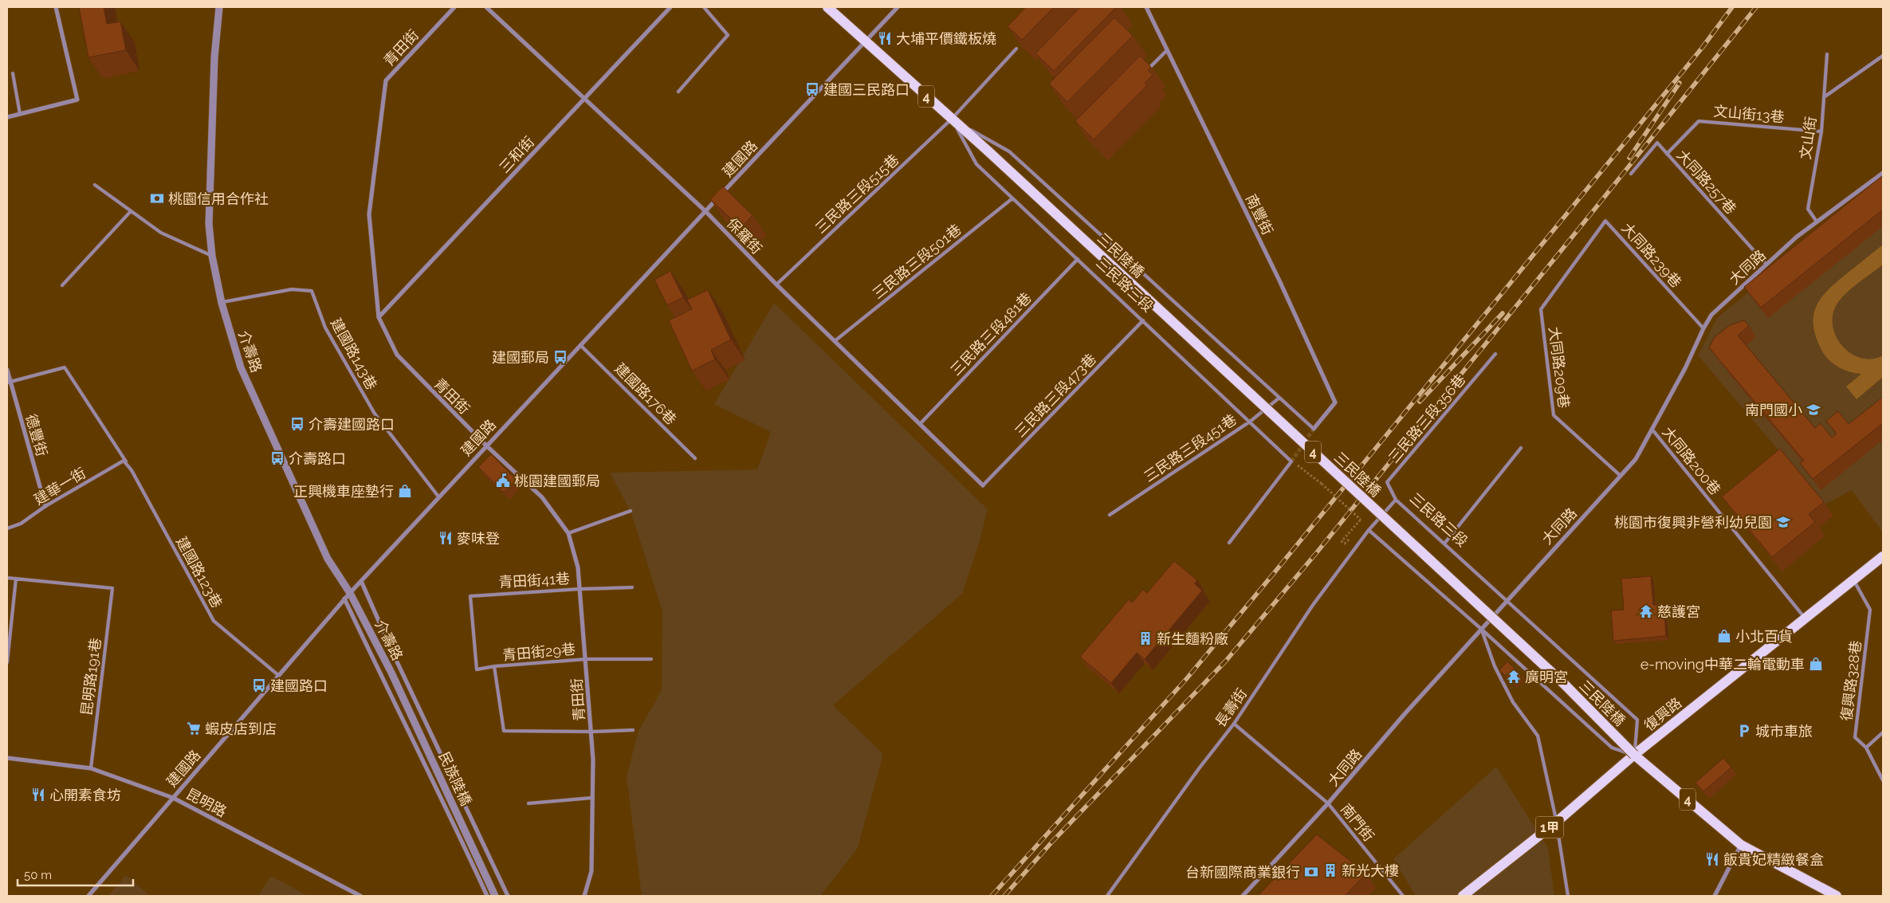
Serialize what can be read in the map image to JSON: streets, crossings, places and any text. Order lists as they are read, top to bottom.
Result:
{
  "streets": {
    "main road": [
      "4",
      "三民陸橋",
      "三民路三段",
      "復興路",
      "1甲"
    ],
    "street": [
      "青田街",
      "三和街",
      "建國路",
      "南豐街",
      "保羅街",
      "大同路",
      "介壽路",
      "德豐街",
      "民族陸橋",
      "昆明路"
    ],
    "lane": [
      "文山街13巷",
      "文山街",
      "大同路257巷",
      "三民路三段515巷",
      "大同路239巷",
      "三民路三段501巷",
      "三民路三段481巷",
      "建國路143巷",
      "大同路209巷",
      "建國路176巷",
      "三民路三段473巷",
      "三民路三段356巷",
      "三民路三段451巷",
      "大同路200巷",
      "建華一街",
      "建國路123巷",
      "青田街41巷",
      "青田街29巷",
      "昆明路191巷",
      "復興路328巷",
      "長壽街",
      "南門街"
    ]
  },
  "crossings": [
    ["青田街", "三和街"],
    ["青田街", "建國路"],
    ["青田街", "青田街41巷"],
    ["青田街", "青田街29巷"],
    ["4", "三民陸橋"],
    ["4", "三民路三段"],
    ["4", "復興路"],
    ["文山街13巷", "文山街"],
    ["文山街13巷", "大同路257巷"],
    ["文山街", "大同路"],
    ["三和街", "保羅街"],
    ["建國路", "保羅街"],
    ["建國路", "三民路三段"],
    ["建國路", "介壽路"],
    ["建國路", "建國路143巷"],
    ["建國路", "建國路176巷"],
    ["建國路", "建國路123巷"],
    ["建國路", "昆明路"],
    ["大同路257巷", "大同路"],
    ["三民路三段515巷", "保羅街"],
    ["三民路三段515巷", "三民路三段"],
    ["南豐街", "三民路三段"],
    ["保羅街", "三民路三段501巷"],
    ["保羅街", "三民路三段481巷"],
    ["保羅街", "三民路三段473巷"],
    ["三民陸橋", "三民路三段"],
    ["三民陸橋", "復興路"],
    ["大同路239巷", "大同路"],
    ["大同路239巷", "大同路209巷"],
    ["三民路三段501巷", "三民路三段"],
    ["大同路", "三民路三段"],
    ["大同路", "大同路209巷"],
    ["大同路", "大同路200巷"],
    ["大同路", "南門街"],
    ["三民路三段", "三民路三段481巷"],
    ["三民路三段", "三民路三段473巷"],
    ["三民路三段", "三民路三段356巷"],
    ["三民路三段", "三民路三段451巷"],
    ["三民路三段", "長壽街"],
    ["三民路三段", "復興路"],
    ["介壽路", "建國路143巷"],
    ["介壽路", "民族陸橋"],
    ["德豐街", "建華一街"],
    ["大同路200巷", "復興路"],
    ["建華一街", "建國路123巷"],
    ["青田街41巷", "青田街29巷"],
    ["昆明路191巷", "昆明路"],
    ["復興路328巷", "復興路"],
    ["長壽街", "南門街"]
  ],
  "places": {
    "restaurant": [
      "大埔平價鐵板燒",
      "麥味登",
      "心開素食坊",
      "飯貴妃精緻餐盒"
    ],
    "bus stop": [
      "建國三民路口",
      "建國郵局",
      "介壽建國路口",
      "介壽路口",
      "建國路口"
    ],
    "bank": ["桃園信用合作社", "台新國際商業銀行"],
    "school or university": ["南門國小", "桃園市復興非營利幼兒園"],
    "public building": ["桃園建國郵局"],
    "shop": ["正興機車座墊行", "小北百貨", "e-moving中華二輪電動車"],
    "temple": ["慈護宮", "廣明宮"],
    "building": ["新生麵粉廠", "新光大樓"],
    "supermarket": ["蝦皮店到店"],
    "parking": ["城市車旅"]
  },
  "scale_bar": "50 m"
}
